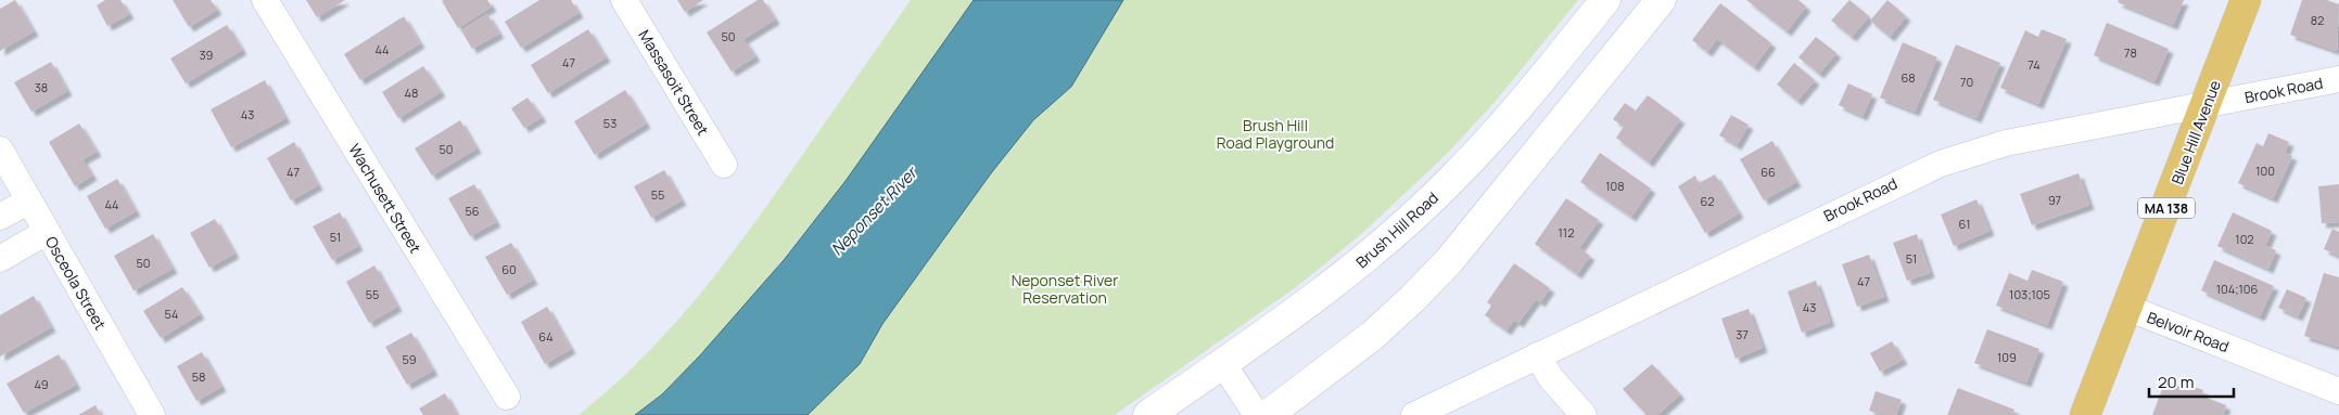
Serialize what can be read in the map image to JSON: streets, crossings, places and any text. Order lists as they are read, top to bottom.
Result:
{
  "streets": {
    "highway": ["Blue Hill Avenue", "MA 138"],
    "main road": ["Brush Hill Road"],
    "street": [
      "Massasoit Street",
      "Brook Road",
      "Wachusett Street",
      "Osceola Street",
      "Belvoir Road"
    ]
  },
  "crossings": [
    ["Brook Road", "Blue Hill Avenue"],
    ["Blue Hill Avenue", "Belvoir Road"]
  ],
  "water": ["Neponset River"],
  "parks": ["Brush Hill Road Playground", "Neponset River Reservation"],
  "house_numbers": [
    "82",
    "50",
    "44",
    "78",
    "39",
    "47",
    "74",
    "68",
    "70",
    "38",
    "48",
    "43",
    "53",
    "50",
    "100",
    "47",
    "66",
    "108",
    "55",
    "97",
    "62",
    "44",
    "56",
    "61",
    "112",
    "51",
    "102",
    "51",
    "50",
    "60",
    "47",
    "104;106",
    "55",
    "103;105",
    "43",
    "54",
    "37",
    "64",
    "109",
    "59",
    "58",
    "49"
  ],
  "scale_bar": "20 m"
}
